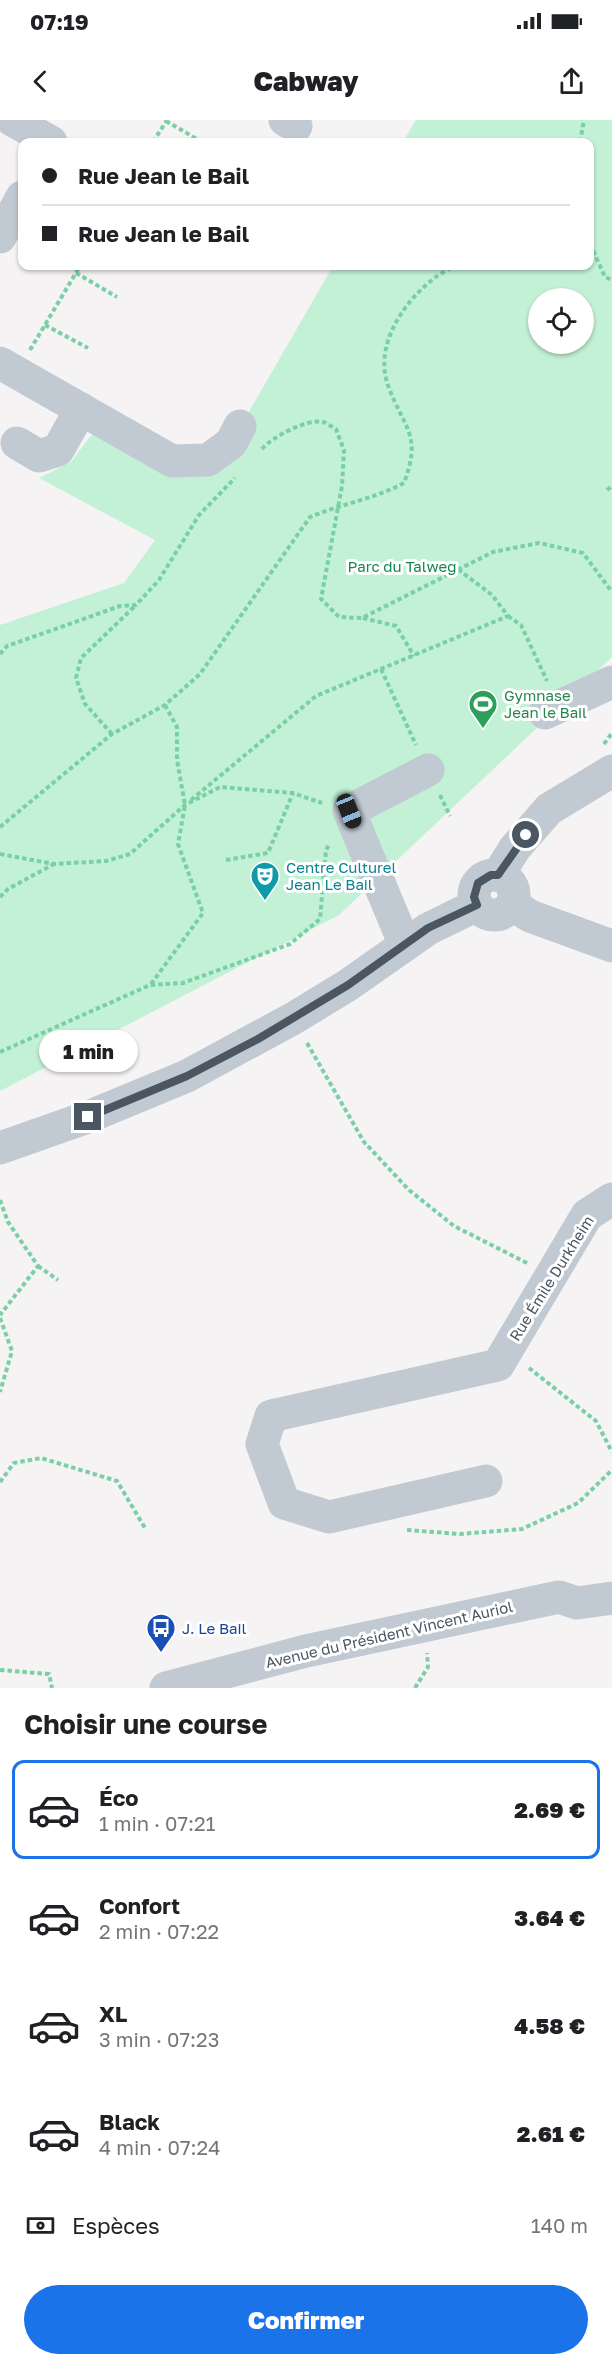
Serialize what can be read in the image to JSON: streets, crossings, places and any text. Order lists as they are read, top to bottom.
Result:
{
  "streets": {
    "street": ["Rue Émile Durkheim", "Avenue du Président Vincent Auriol"]
  },
  "parks": ["Parc du Talweg"],
  "places": {
    "sports": ["Gymnase Jean le Bail"],
    "theatre": ["Centre Culturel Jean Le Bail"],
    "bus stop": ["J. Le Bail"]
  },
  "page": {
    "status": "07:19",
    "header": "Cabway",
    "banner": ["Rue Jean le Bail", "Rue Jean le Bail"],
    "bubble": "1 min",
    "heading": "Choisir une course",
    "list": [
      {
        "name": "Éco",
        "note": "1 min · 07:21",
        "value": "2.69 €"
      },
      {
        "name": "Confort",
        "note": "2 min · 07:22",
        "value": "3.64 €"
      },
      {
        "name": "XL",
        "note": "3 min · 07:23",
        "value": "4.58 €"
      },
      {
        "name": "Black",
        "note": "4 min · 07:24",
        "value": "2.61 €"
      }
    ],
    "pay": ["Espèces", "140 m"],
    "buttons": "Confirmer"
  }
}
